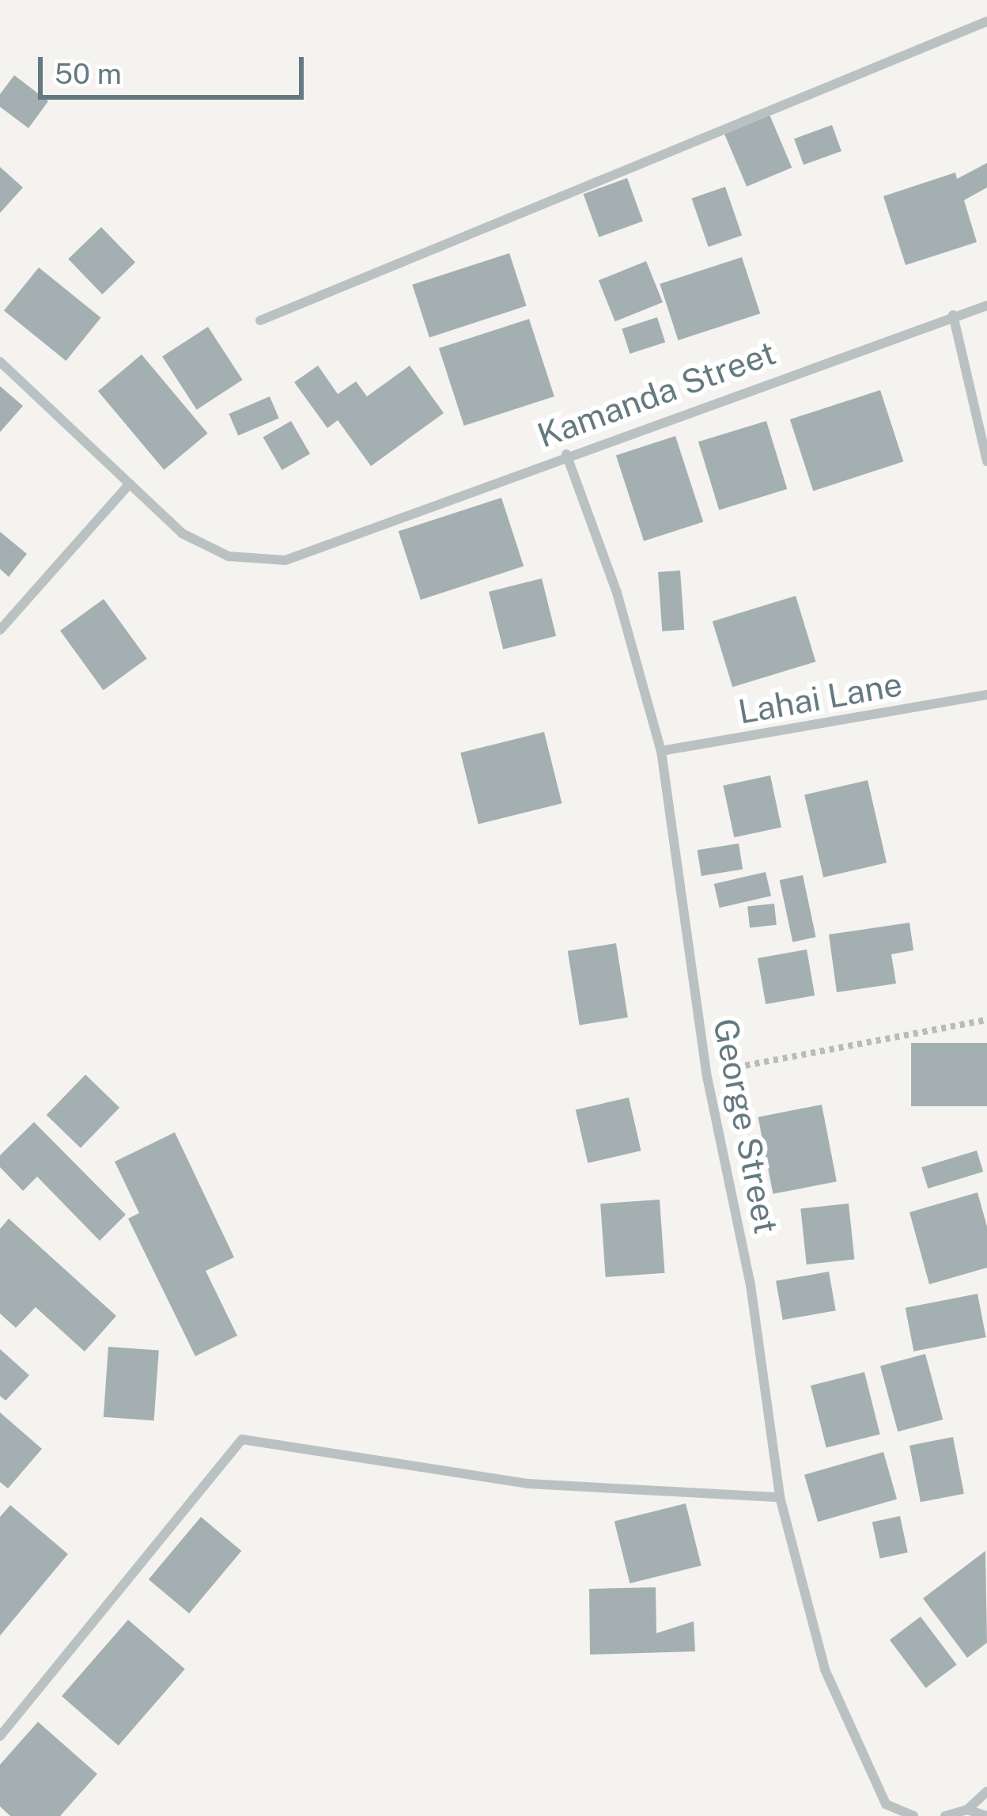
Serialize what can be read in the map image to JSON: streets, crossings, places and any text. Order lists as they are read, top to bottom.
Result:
{
  "streets": {
    "street": ["Kamanda Street", "Lahai Lane", "George Street"]
  },
  "crossings": [
    ["Kamanda Street", "George Street"],
    ["Lahai Lane", "George Street"]
  ],
  "scale_bar": "50 m"
}
